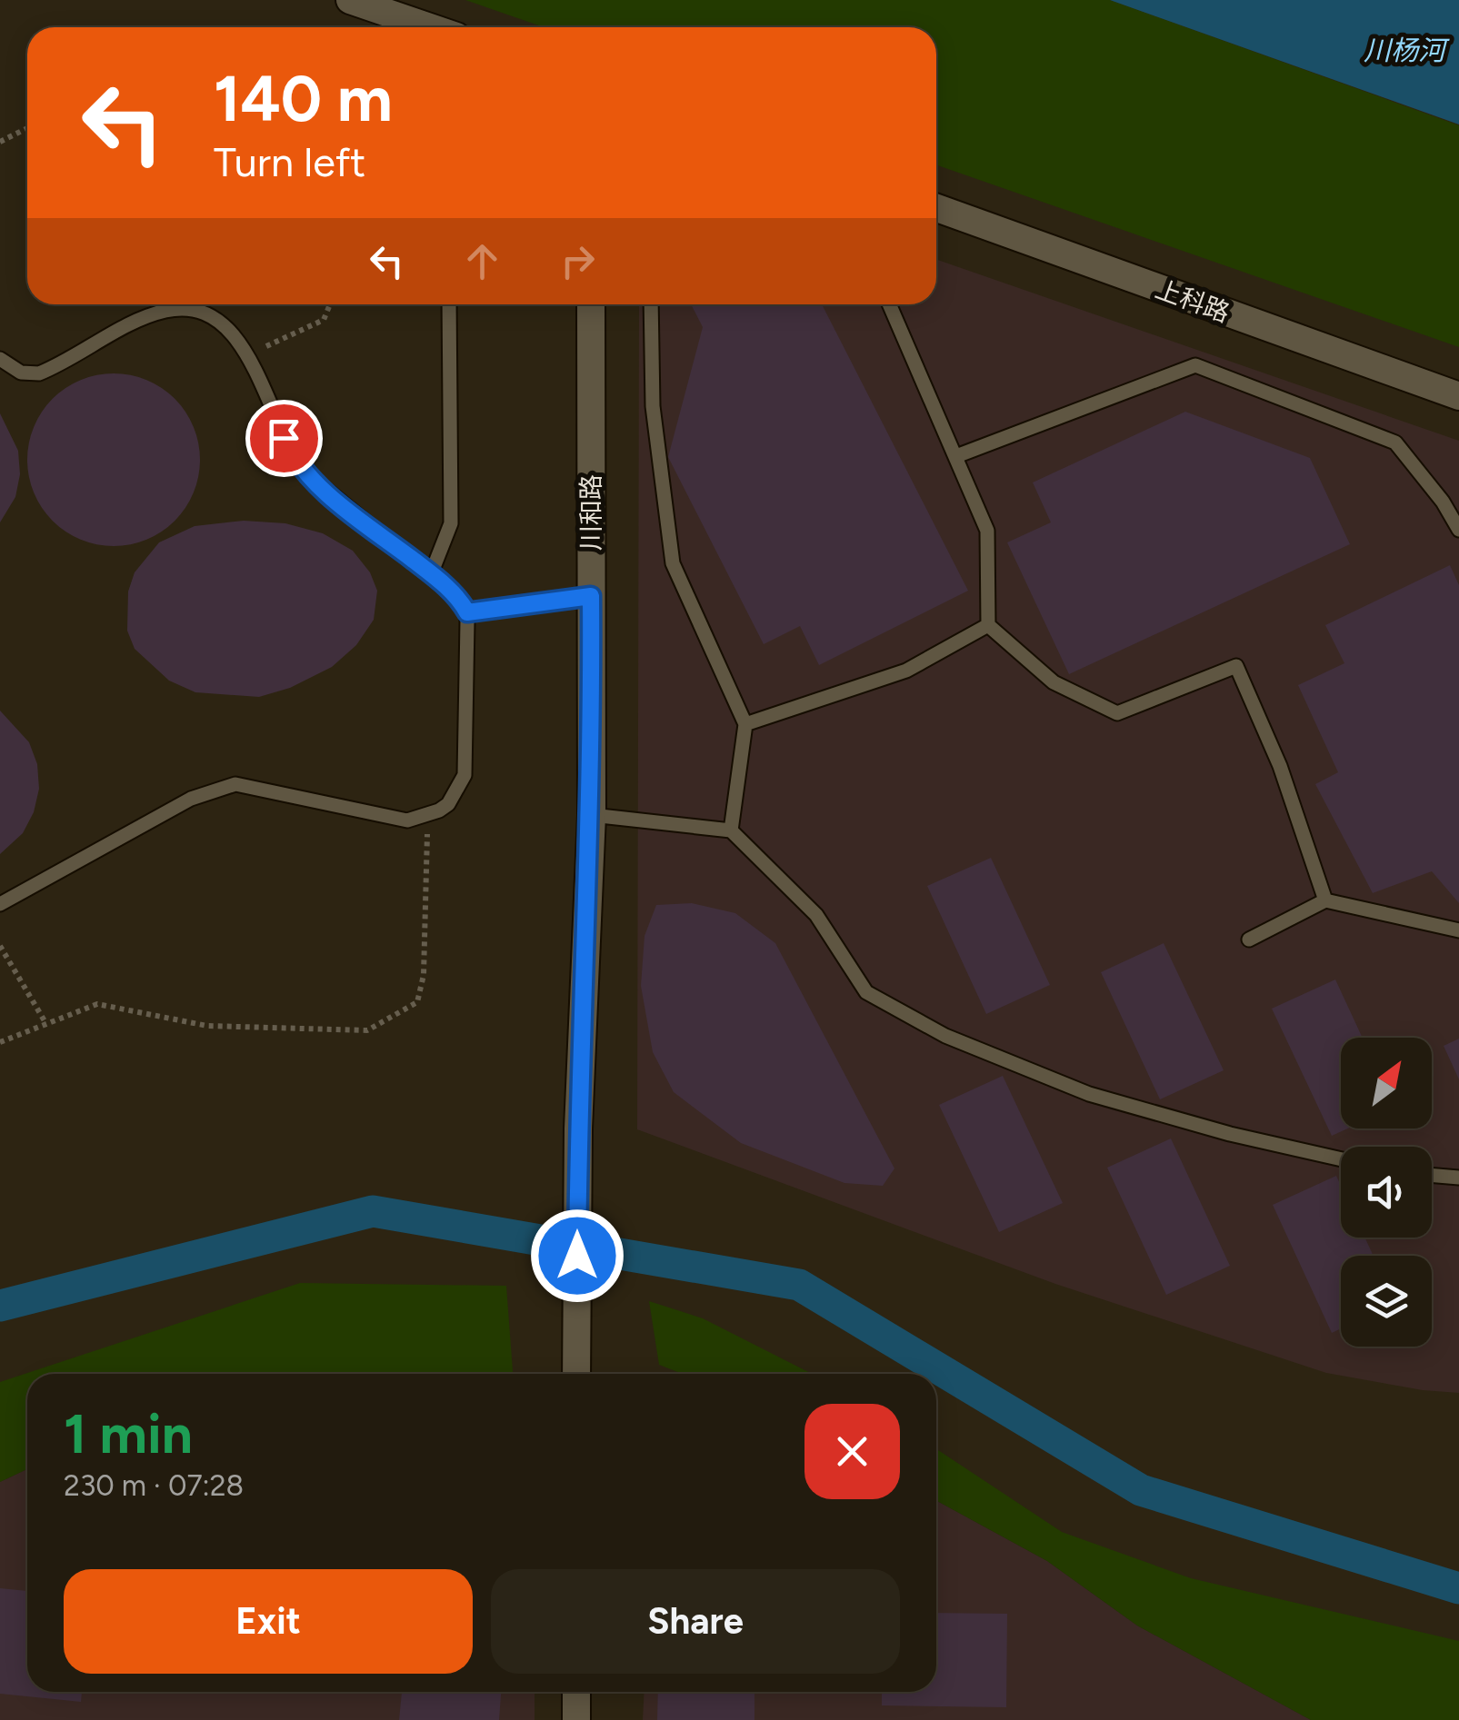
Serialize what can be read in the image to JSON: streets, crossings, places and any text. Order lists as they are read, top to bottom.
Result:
{
  "streets": {
    "street": ["上科路", "川和路"]
  },
  "water": ["川杨河"],
  "north": "top right",
  "page": {
    "turn": ["140 m", "Turn left"],
    "heading": ["1 min", "230 m · 07:28"],
    "buttons": ["Exit", "Share"]
  }
}
